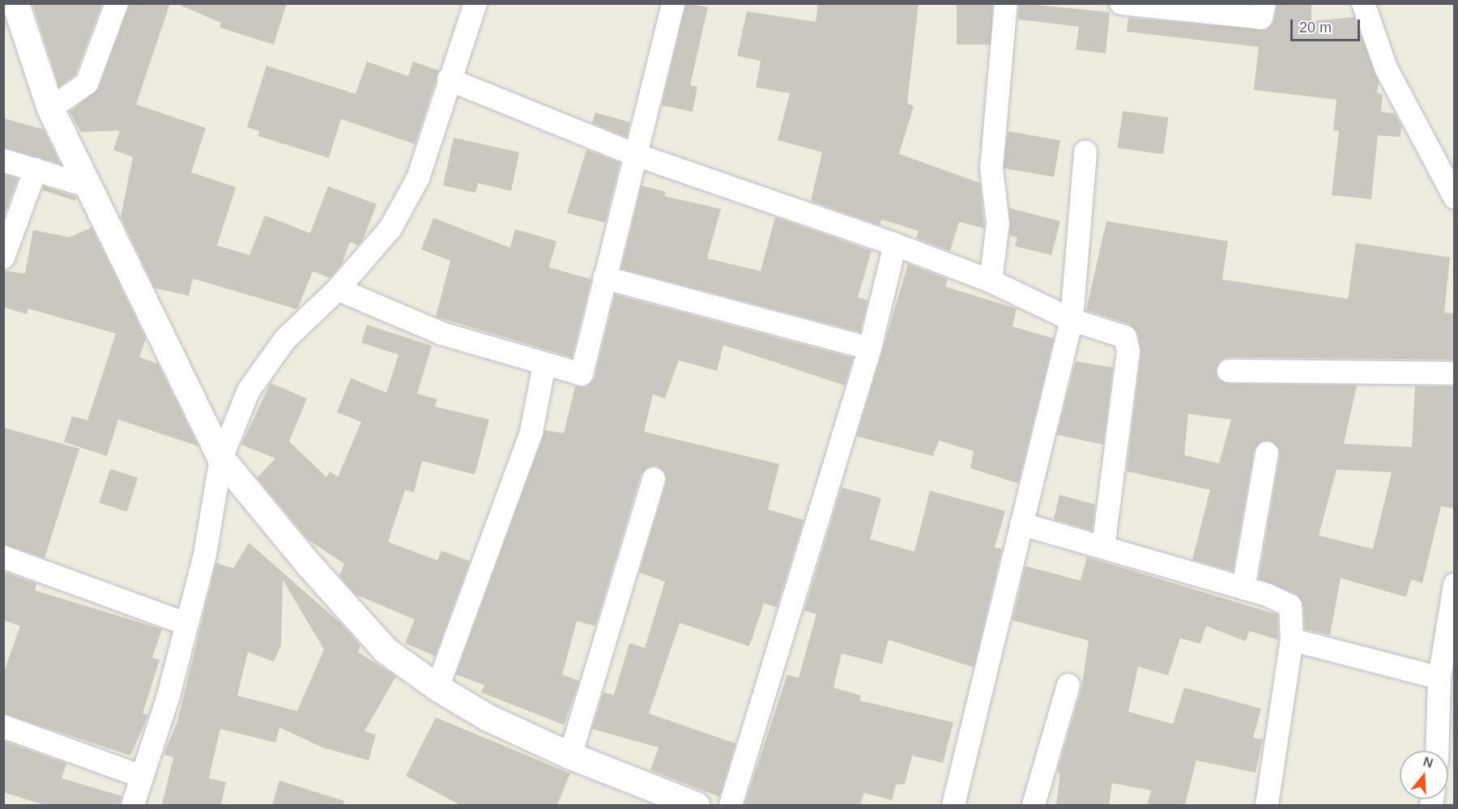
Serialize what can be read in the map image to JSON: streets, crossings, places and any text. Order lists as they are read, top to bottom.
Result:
{
  "scale_bar": "20 m",
  "north": "top"
}
